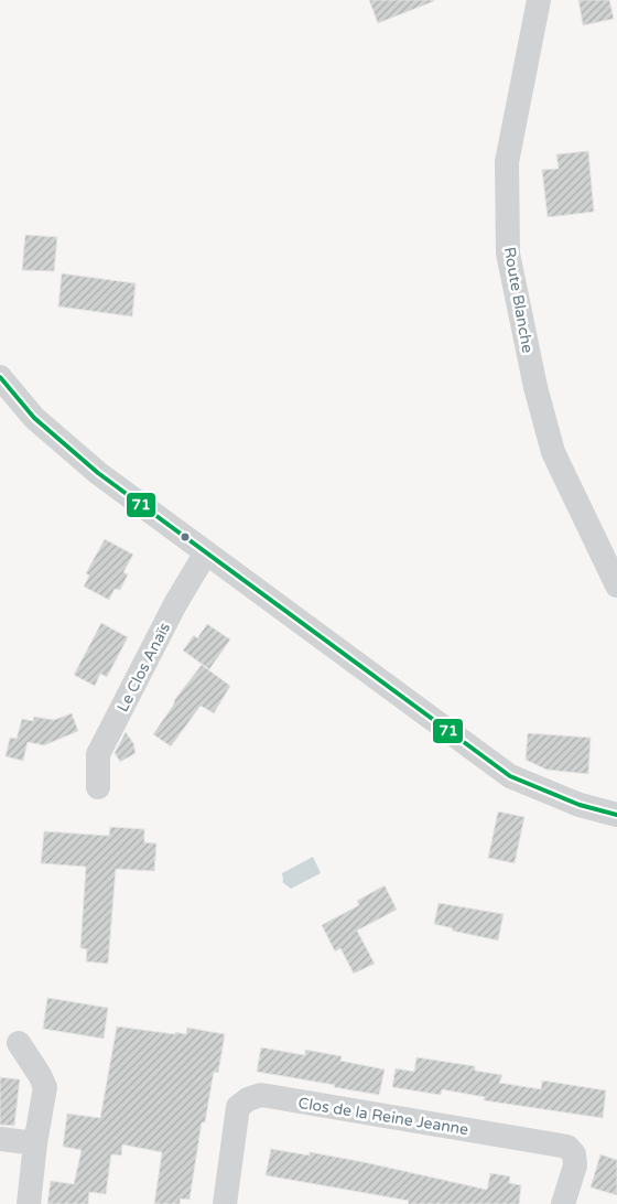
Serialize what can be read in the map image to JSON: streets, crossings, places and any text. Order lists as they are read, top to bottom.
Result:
{
  "streets": {
    "street": ["Route Blanche", "Le Clos Anaïs", "Clos de la Reine Jeanne"]
  },
  "lines": ["transit line 71"]
}
